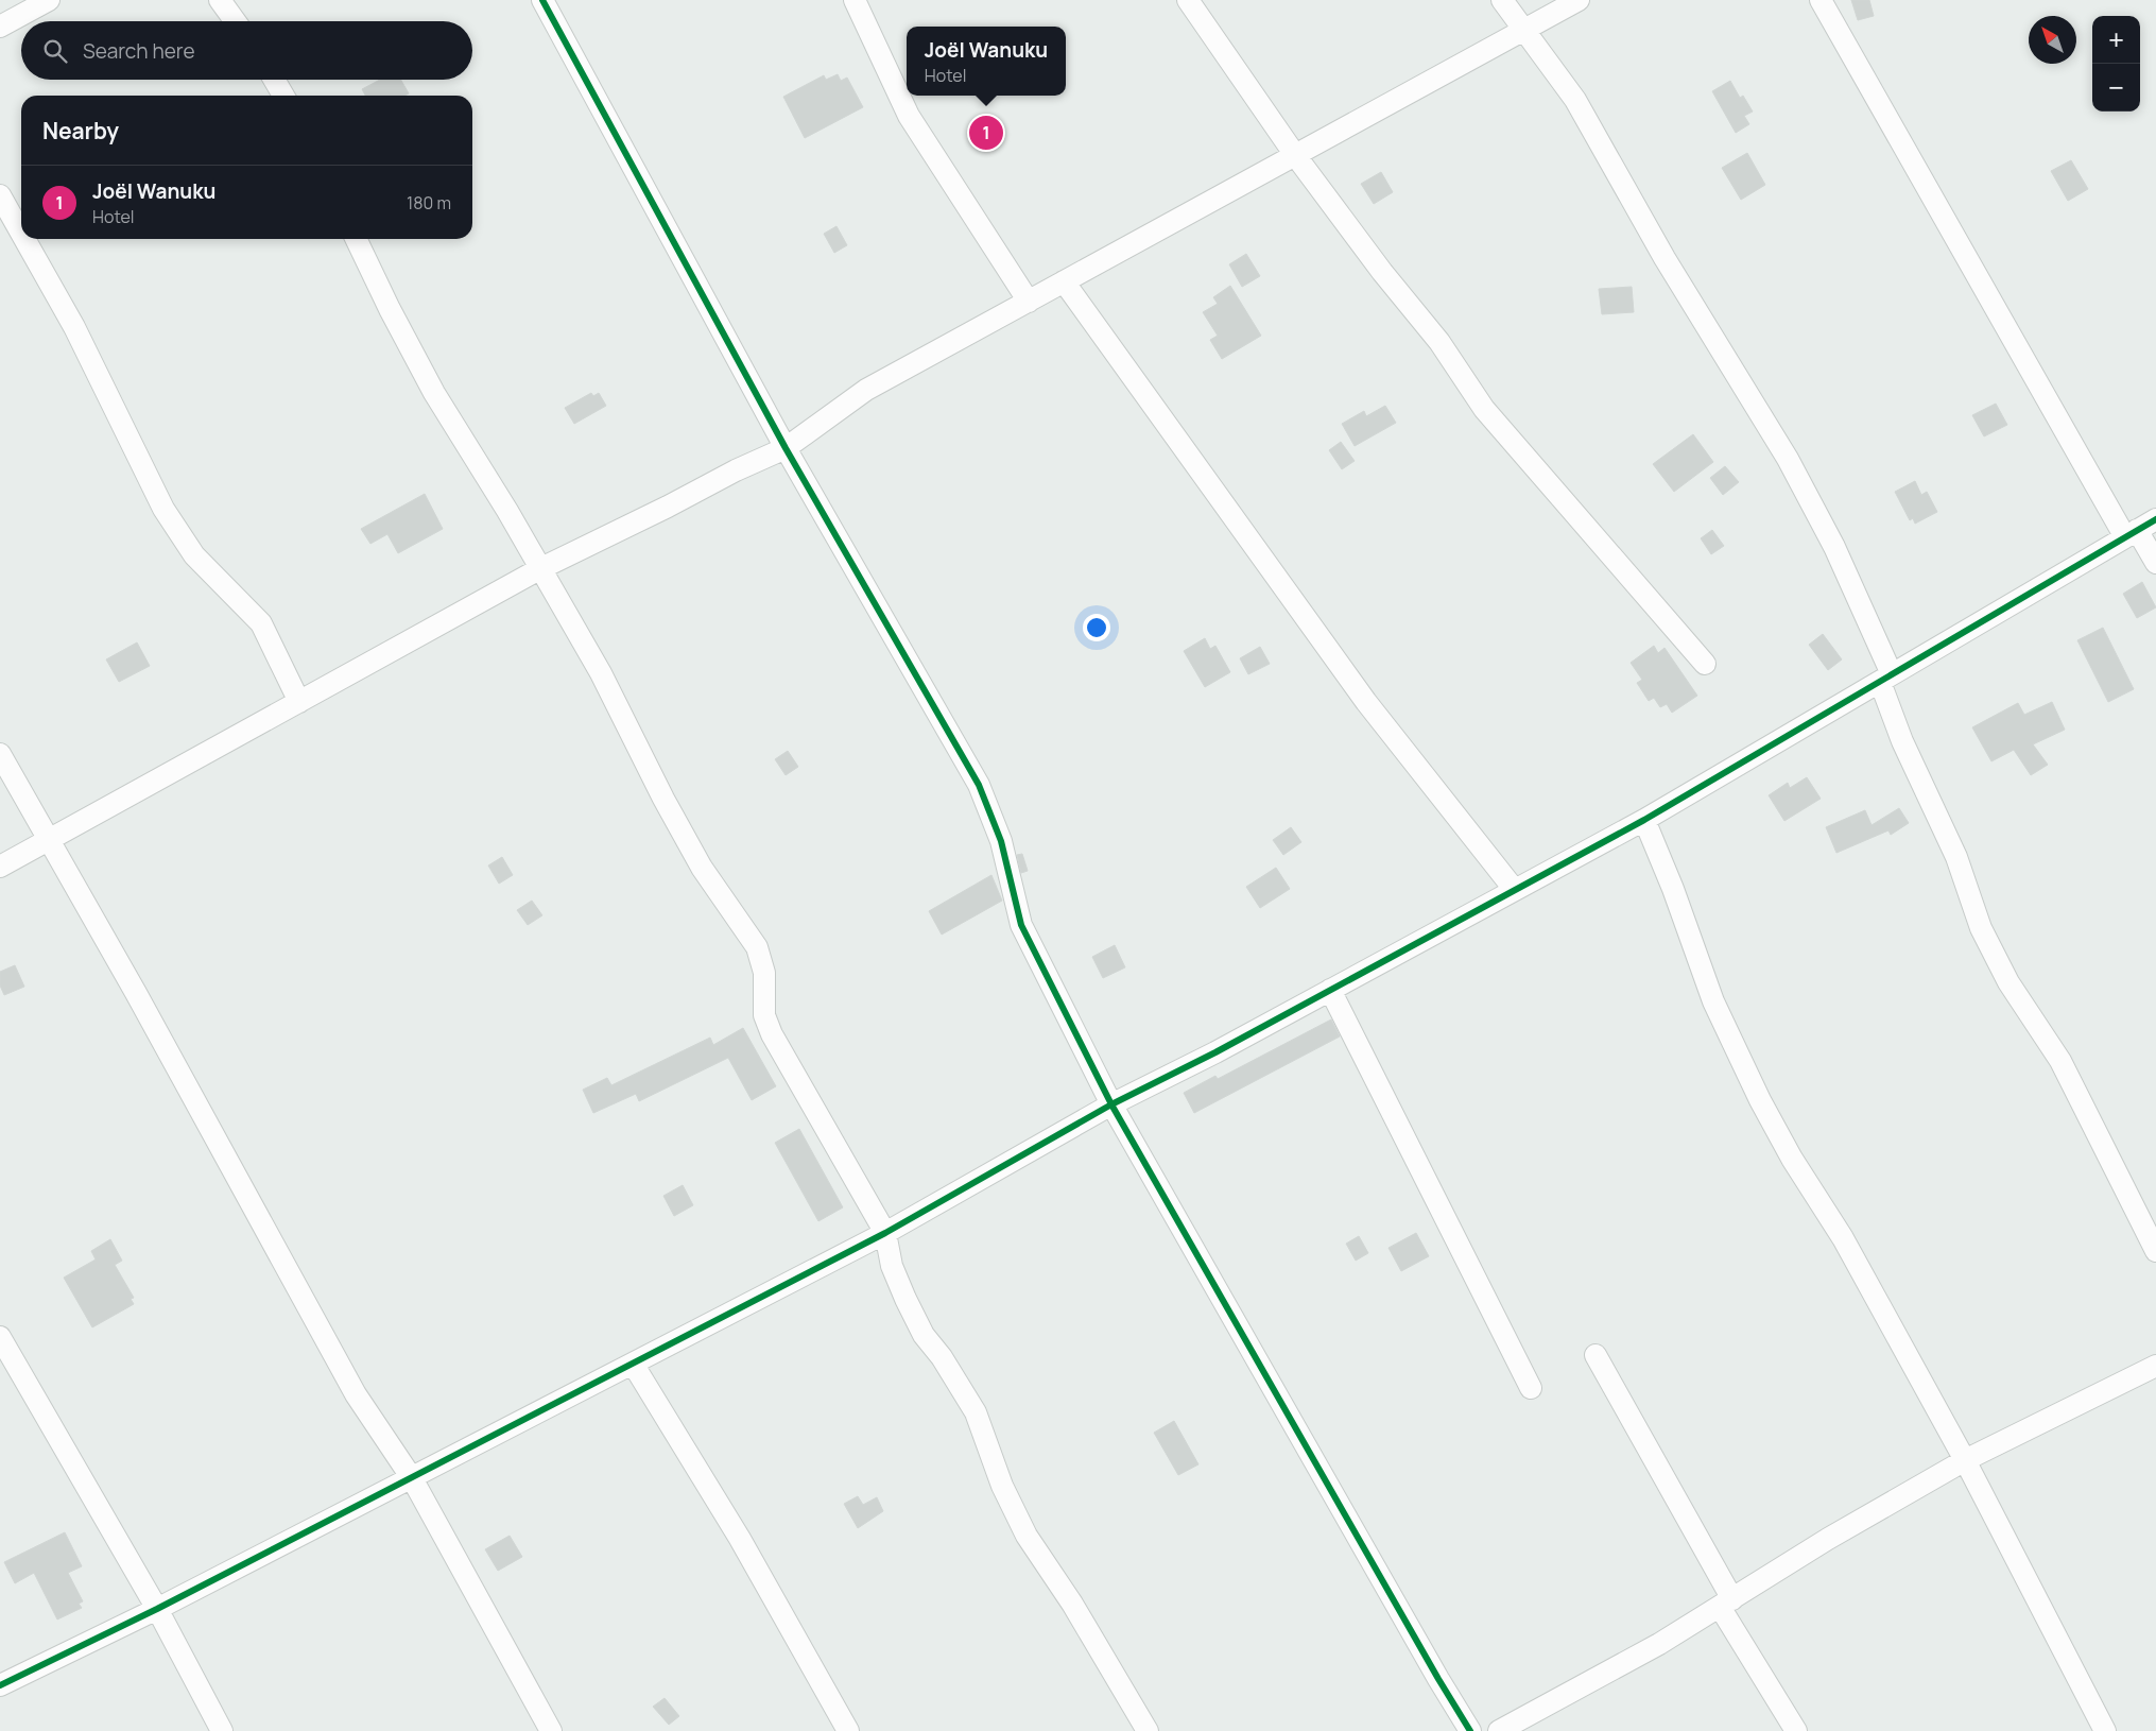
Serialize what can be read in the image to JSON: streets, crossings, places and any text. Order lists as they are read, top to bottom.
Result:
{
  "north": "top left",
  "page": {
    "map_buttons": ["+", "−"],
    "search": "Search here",
    "popup": ["Joël Wanuku", "Hotel"],
    "heading": "Nearby",
    "pins": "1",
    "list": [
      {
        "mark": "1",
        "name": "Joël Wanuku",
        "note": "Hotel",
        "value": "180 m"
      }
    ]
  }
}
